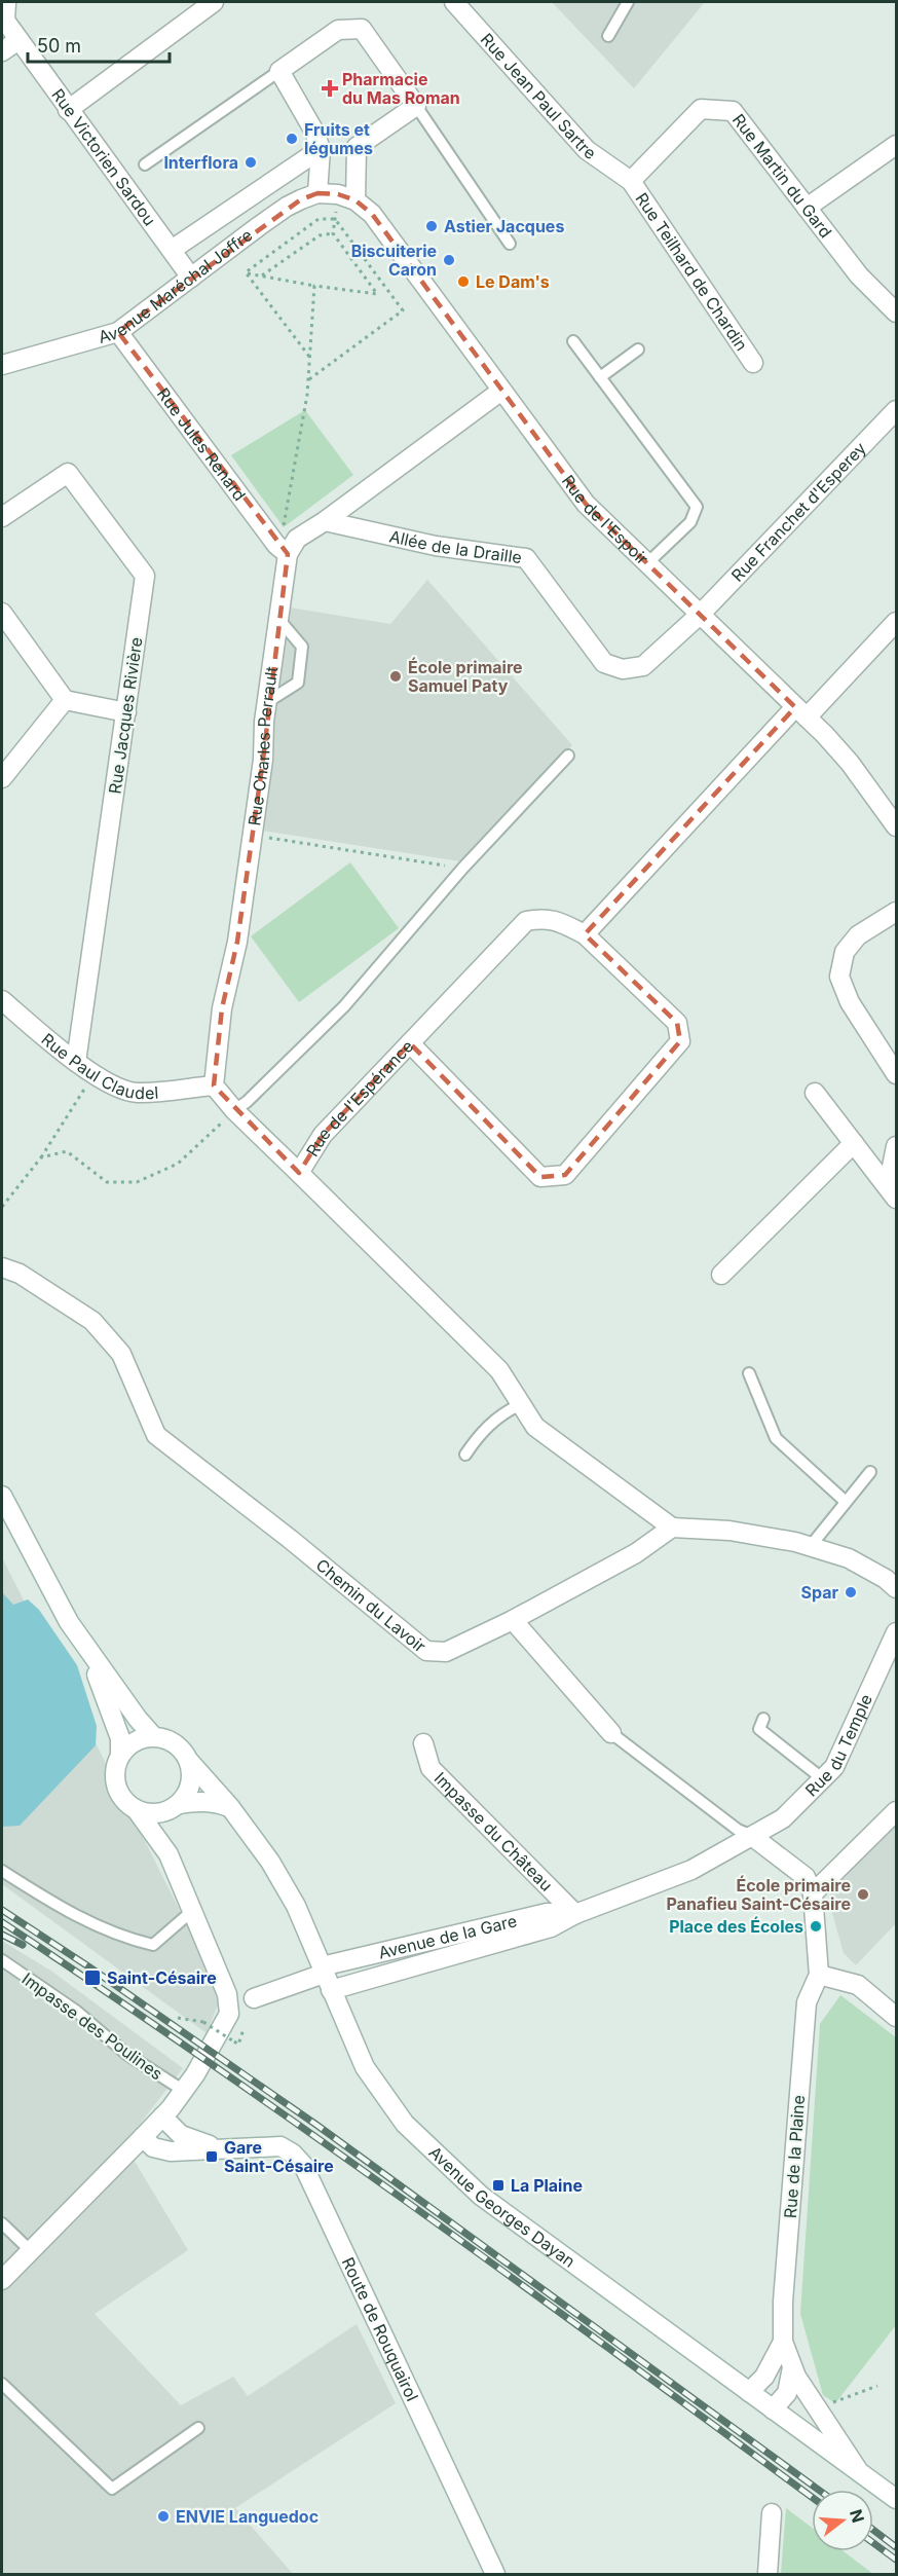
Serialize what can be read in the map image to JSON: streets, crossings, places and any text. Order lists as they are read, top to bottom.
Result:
{
  "streets": {
    "street": [
      "Rue Jean Paul Sartre",
      "Rue Victorien Sardou",
      "Rue Martin du Gard",
      "Rue Teilhard de Chardin",
      "Avenue Maréchal Joffre",
      "Rue Jules Renard",
      "Rue Franchet d'Esperey",
      "Rue de l'Espoir",
      "Allée de la Draille",
      "Rue Jacques Rivière",
      "Rue Charles Perrault",
      "Rue Paul Claudel",
      "Rue de l'Espérance",
      "Chemin du Lavoir",
      "Rue du Temple",
      "Impasse du Château",
      "Avenue de la Gare",
      "Rue de la Plaine",
      "Avenue Georges Dayan",
      "Route de Rouquairol"
    ],
    "lane": ["Impasse des Poulines"]
  },
  "crossings": [
    ["Rue Jean Paul Sartre", "Rue Martin du Gard"],
    ["Rue Jean Paul Sartre", "Rue Teilhard de Chardin"],
    ["Rue Victorien Sardou", "Avenue Maréchal Joffre"],
    ["Rue Martin du Gard", "Rue Teilhard de Chardin"],
    ["Avenue Maréchal Joffre", "Rue Jules Renard"],
    ["Avenue Maréchal Joffre", "Rue de l'Espoir"],
    ["Rue Jules Renard", "Rue Charles Perrault"],
    ["Rue Franchet d'Esperey", "Rue de l'Espoir"],
    ["Rue Franchet d'Esperey", "Allée de la Draille"],
    ["Rue de l'Espoir", "Allée de la Draille"],
    ["Rue Jacques Rivière", "Rue Paul Claudel"],
    ["Rue Charles Perrault", "Rue Paul Claudel"],
    ["Rue de l'Espérance", "Chemin du Lavoir"],
    ["Rue du Temple", "Avenue de la Gare"],
    ["Impasse du Château", "Avenue de la Gare"],
    ["Avenue de la Gare", "Avenue Georges Dayan"],
    ["Rue de la Plaine", "Avenue Georges Dayan"]
  ],
  "places": {
    "health": ["Pharmacie du Mas Roman"],
    "other": [
      "Fruits et légumes",
      "Interflora",
      "Astier Jacques",
      "Biscuiterie Caron",
      "Le Dam's",
      "École primaire Samuel Paty",
      "Spar",
      "École primaire Panafieu Saint-Césaire",
      "Place des Écoles",
      "ENVIE Languedoc"
    ],
    "transit": ["Saint-Césaire", "Gare Saint-Césaire", "La Plaine"]
  },
  "scale_bar": "50 m",
  "north": "right"
}
